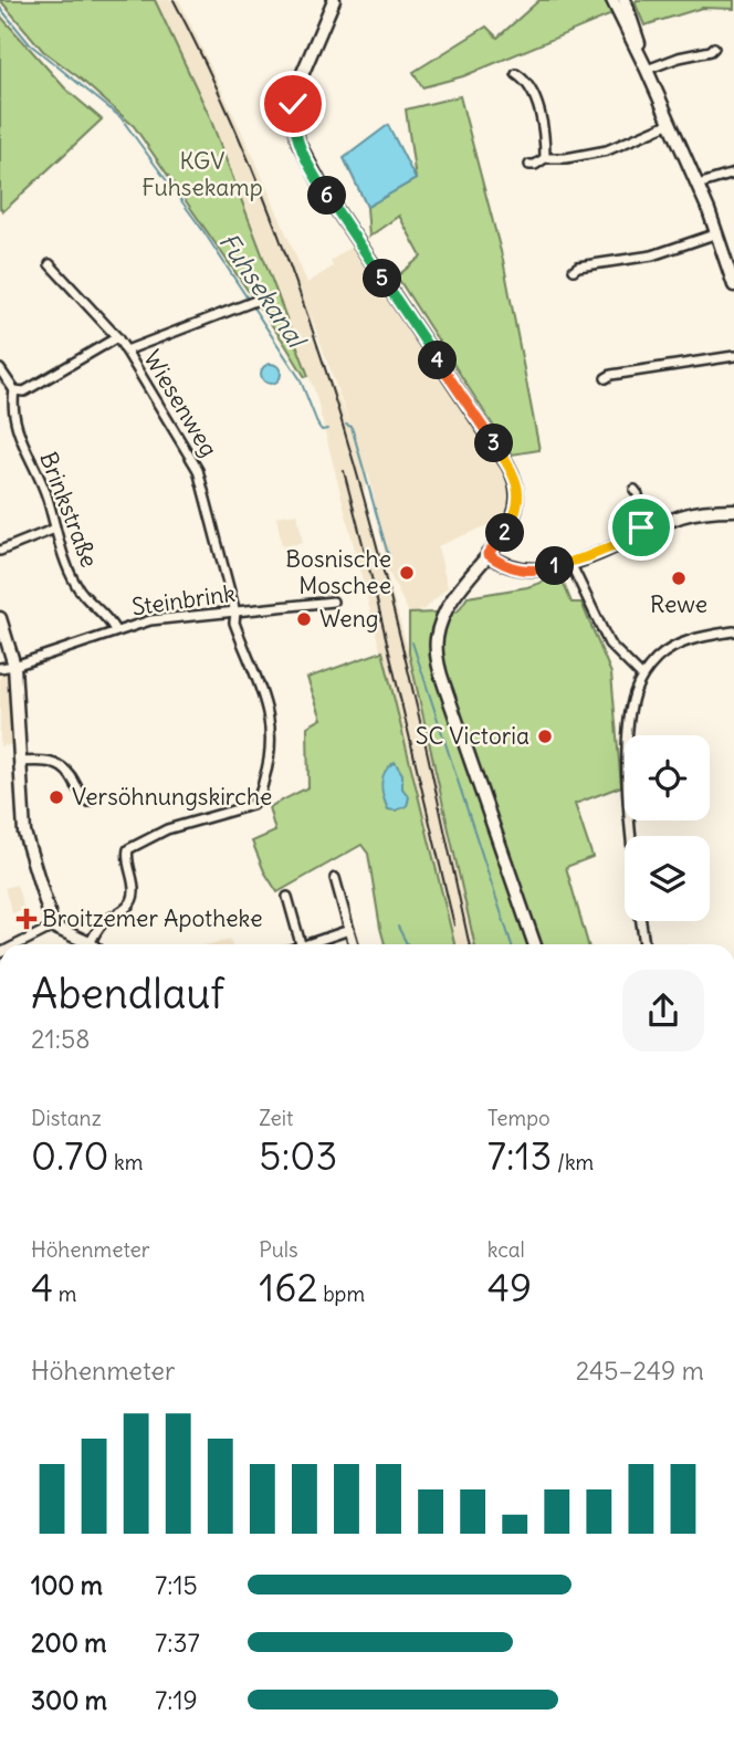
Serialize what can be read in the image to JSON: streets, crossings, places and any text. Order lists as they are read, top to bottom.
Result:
{
  "streets": {
    "street": ["Wiesenweg", "Brinkstraße", "Steinbrink"]
  },
  "crossings": [
    ["Wiesenweg", "Steinbrink"],
    ["Brinkstraße", "Steinbrink"]
  ],
  "water": ["Fuhsekanal"],
  "parks": ["KGV Fuhsekamp"],
  "places": {
    "other": [
      "Bosnische Moschee",
      "Rewe",
      "Weng",
      "SC Victoria",
      "Versöhnungskirche"
    ],
    "health": ["Broitzemer Apotheke"]
  },
  "page": {
    "pins": [
      "6",
      "5",
      "4",
      "3",
      "2",
      "1"
    ],
    "heading": ["Abendlauf", "21:58"],
    "stats": [
      ["Distanz", "0.70 km"],
      ["Zeit", "5:03"],
      ["Tempo", "7:13 /km"],
      ["Höhenmeter", "4 m"],
      ["Puls", "162 bpm"],
      ["kcal", "49"]
    ],
    "chart": ["Höhenmeter", "245–249 m"],
    "list": [
      {
        "name": "100 m",
        "note": "7:15"
      },
      {
        "name": "200 m",
        "note": "7:37"
      },
      {
        "name": "300 m",
        "note": "7:19"
      }
    ]
  }
}
